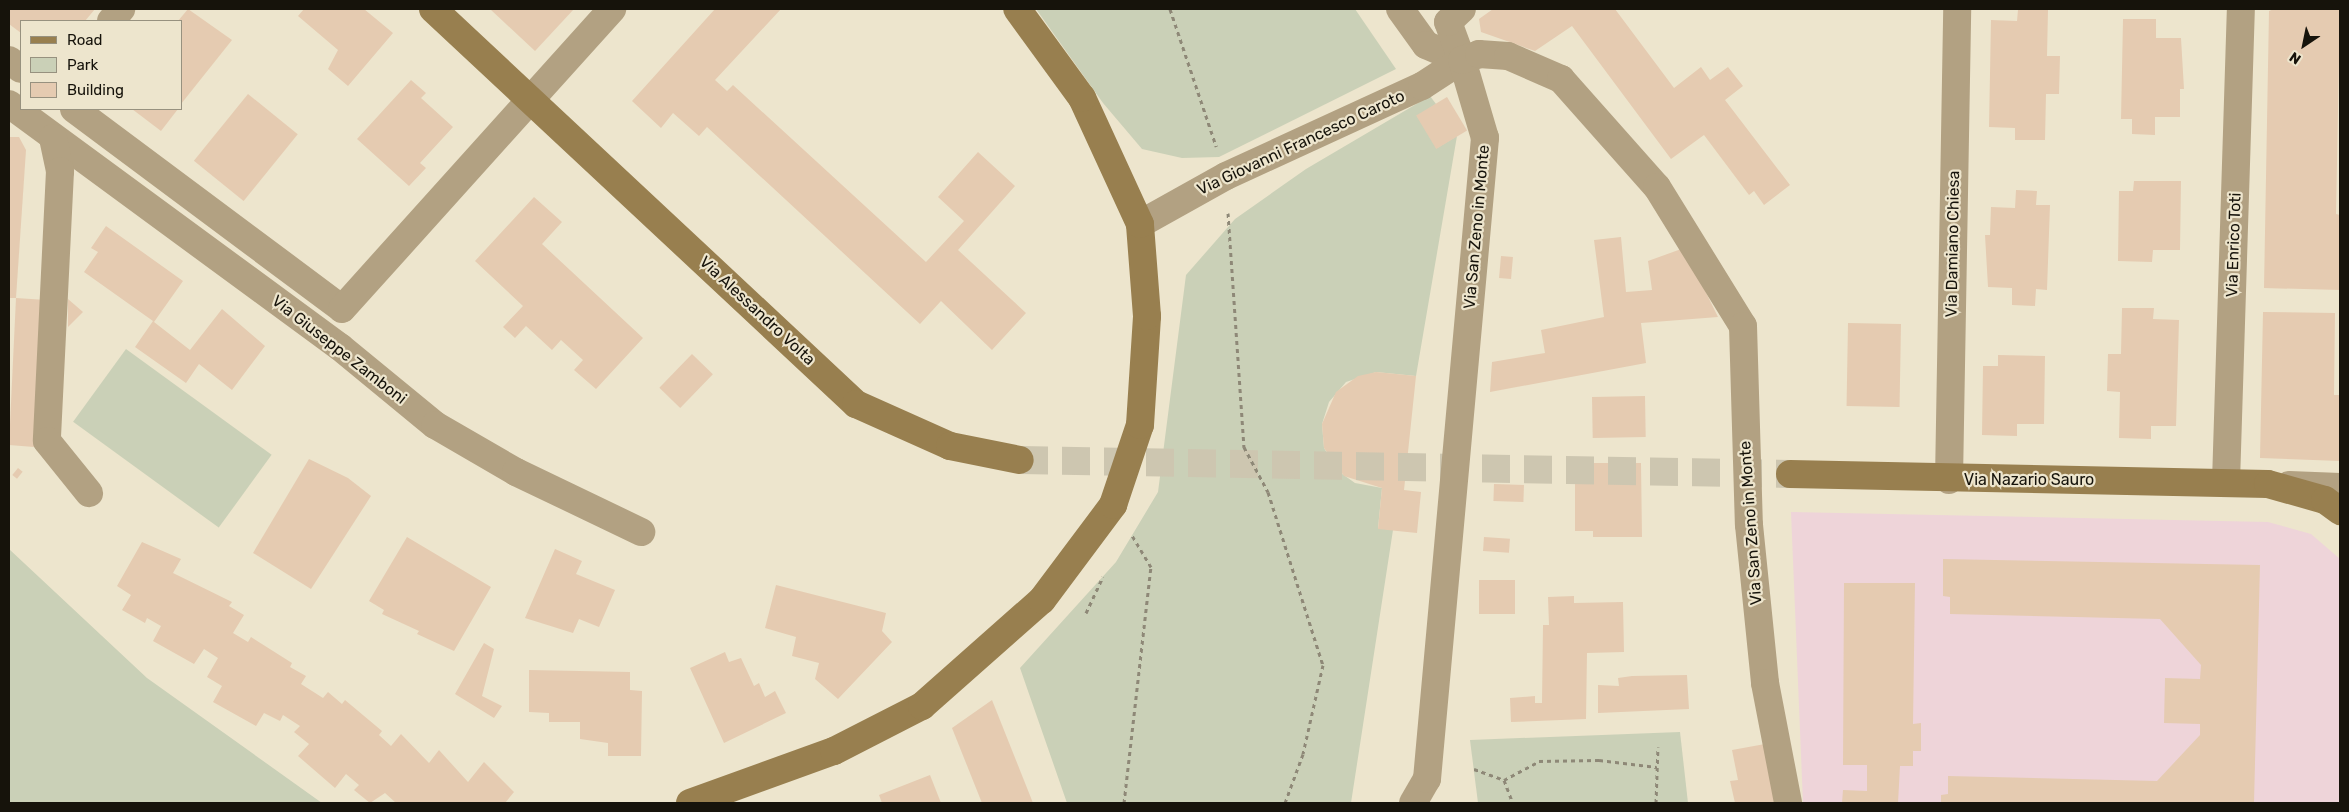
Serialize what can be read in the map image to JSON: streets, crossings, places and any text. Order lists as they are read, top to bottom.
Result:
{
  "streets": {
    "street": [
      "Via Giovanni Francesco Caroto",
      "Via San Zeno in Monte",
      "Via Damiano Chiesa",
      "Via Enrico Toti",
      "Via Alessandro Volta",
      "Via Giuseppe Zamboni",
      "Via Nazario Sauro"
    ]
  },
  "crossings": [
    ["Via Giovanni Francesco Caroto", "Via San Zeno in Monte"],
    ["Via Damiano Chiesa", "Via Nazario Sauro"],
    ["Via Enrico Toti", "Via Nazario Sauro"],
    ["Via Alessandro Volta", "Via Giuseppe Zamboni"]
  ],
  "legend": ["Road", "Park", "Building"],
  "north": "bottom left"
}
